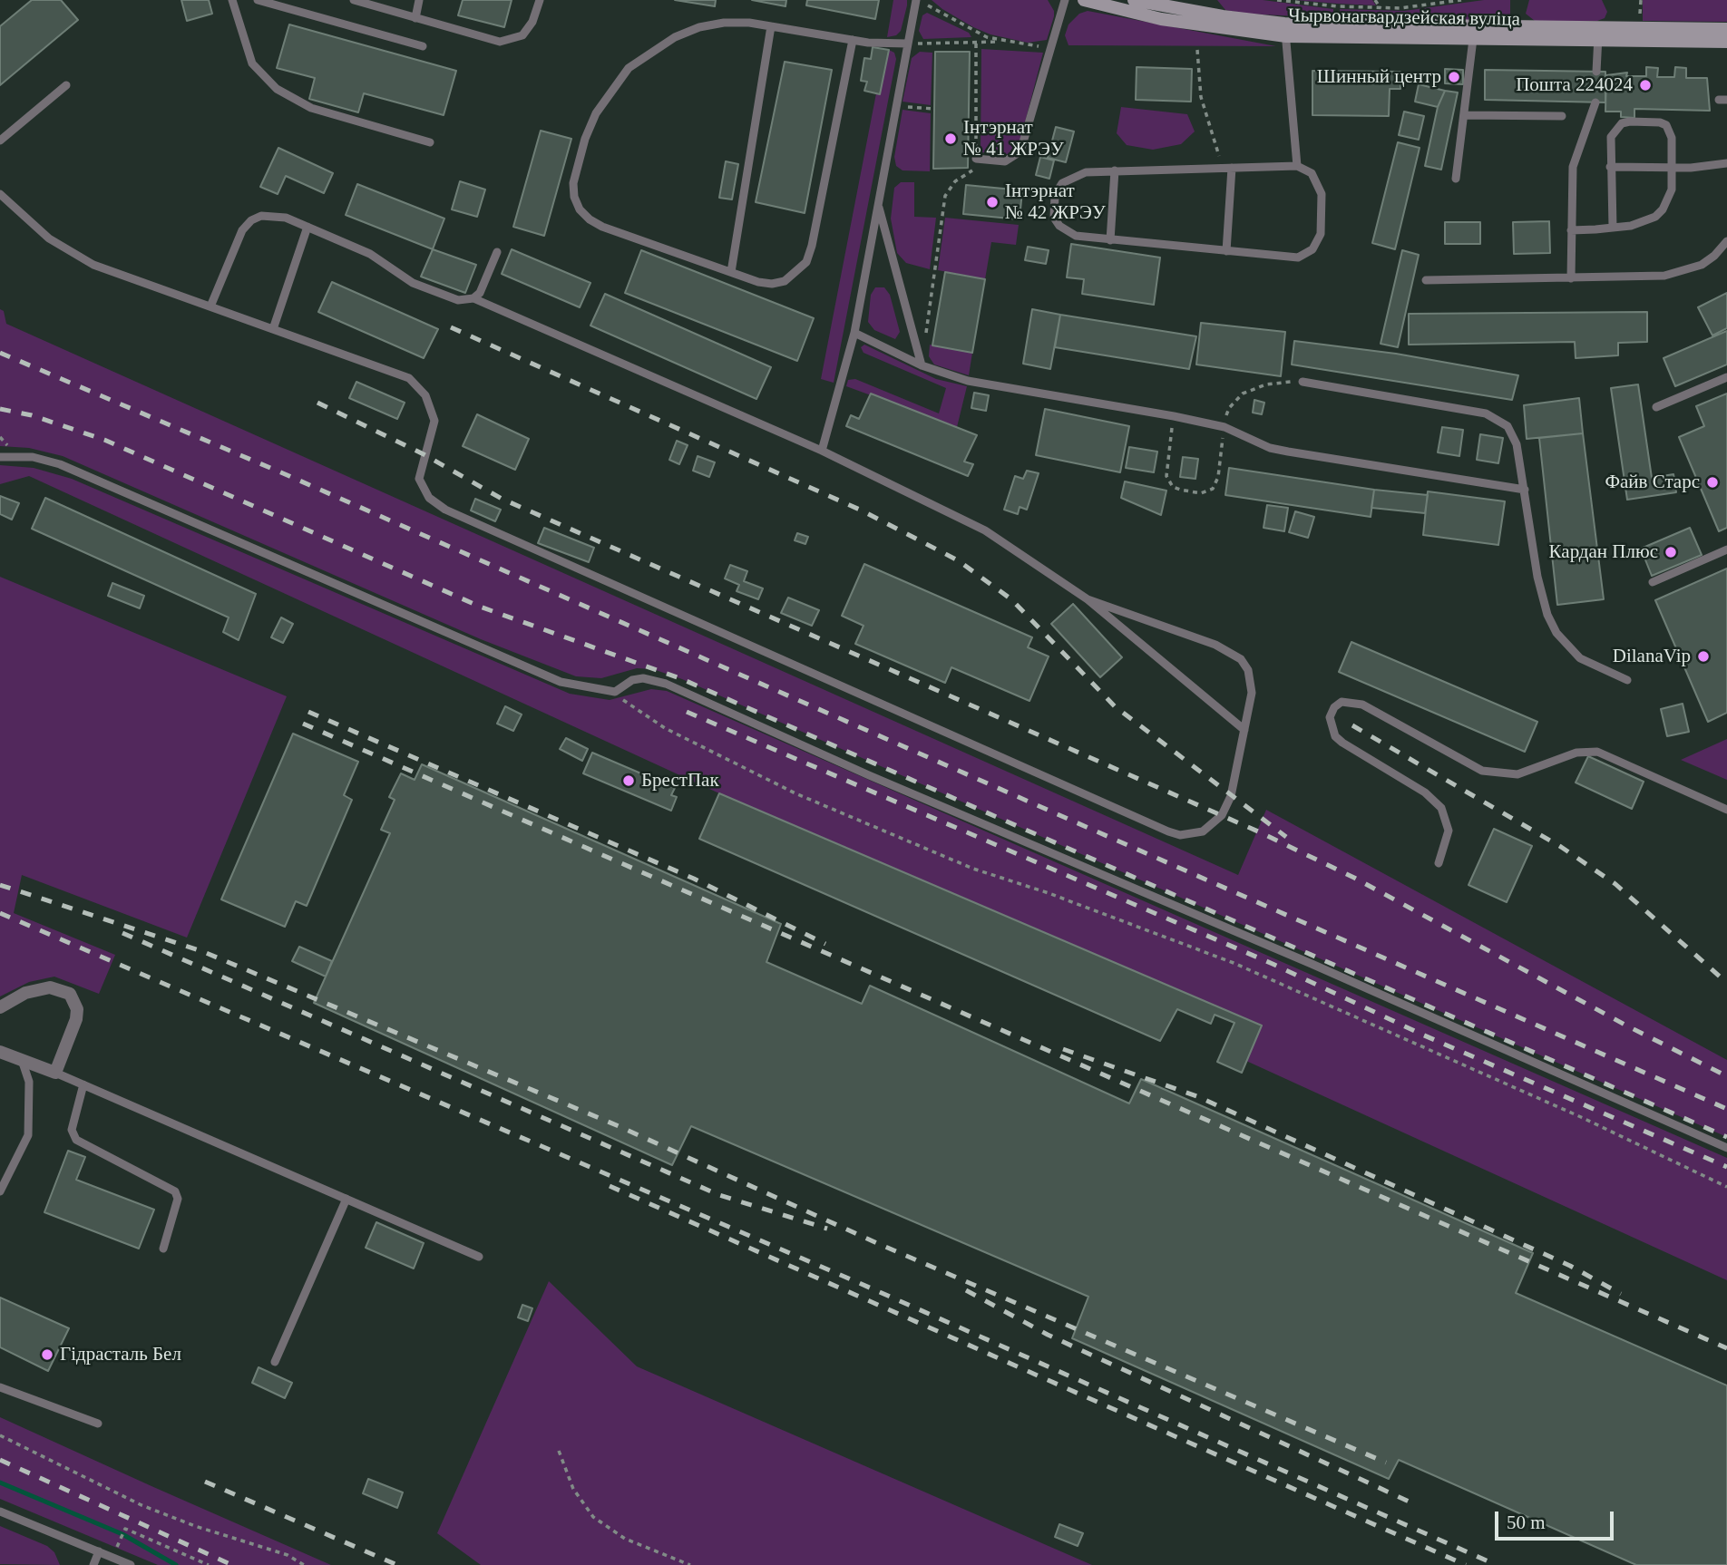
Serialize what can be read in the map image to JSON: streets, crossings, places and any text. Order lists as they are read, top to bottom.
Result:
{
  "streets": {
    "main road": ["Чырвонагвардзейская вуліца"]
  },
  "places": [
    "Шинный центр",
    "Пошта 224024",
    "Інтэрнат № 41 ЖРЭУ",
    "Інтэрнат № 42 ЖРЭУ",
    "Файв Старс",
    "Кардан Плюс",
    "DilanaVip",
    "БрестПак",
    "Гідрасталь Бел"
  ],
  "scale_bar": "50 m"
}
